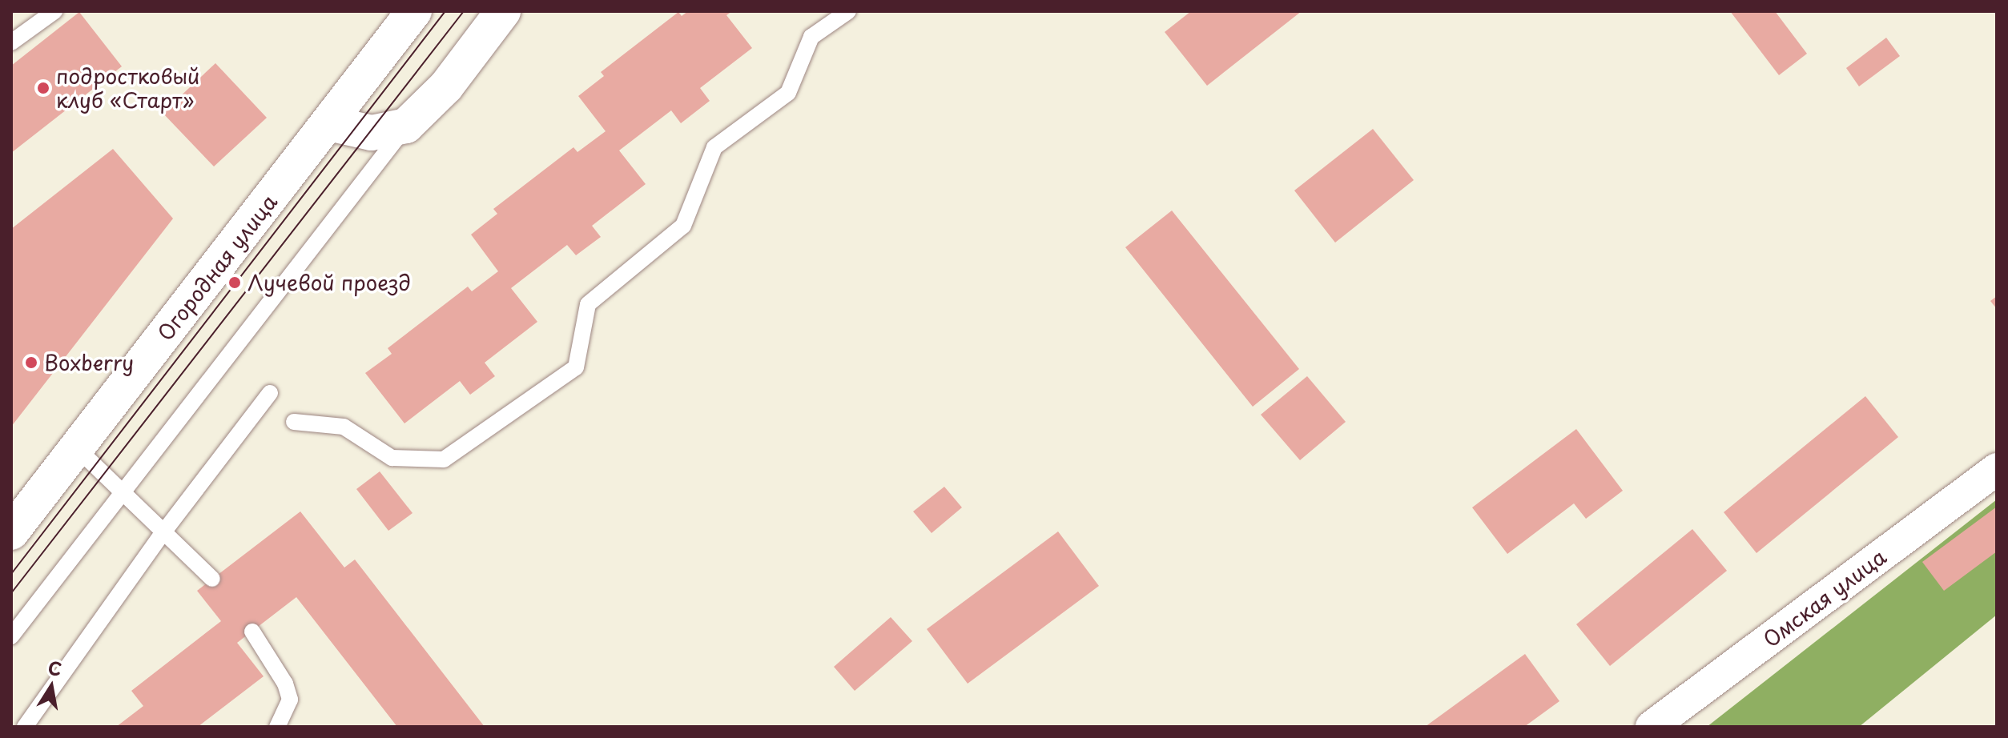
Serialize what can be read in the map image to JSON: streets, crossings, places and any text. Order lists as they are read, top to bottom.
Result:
{
  "streets": {
    "street": ["Огородная улица", "Омская улица"]
  },
  "places": ["подростковый клуб «Старт»", "Лучевой проезд", "Boxberry"],
  "north": "top"
}
